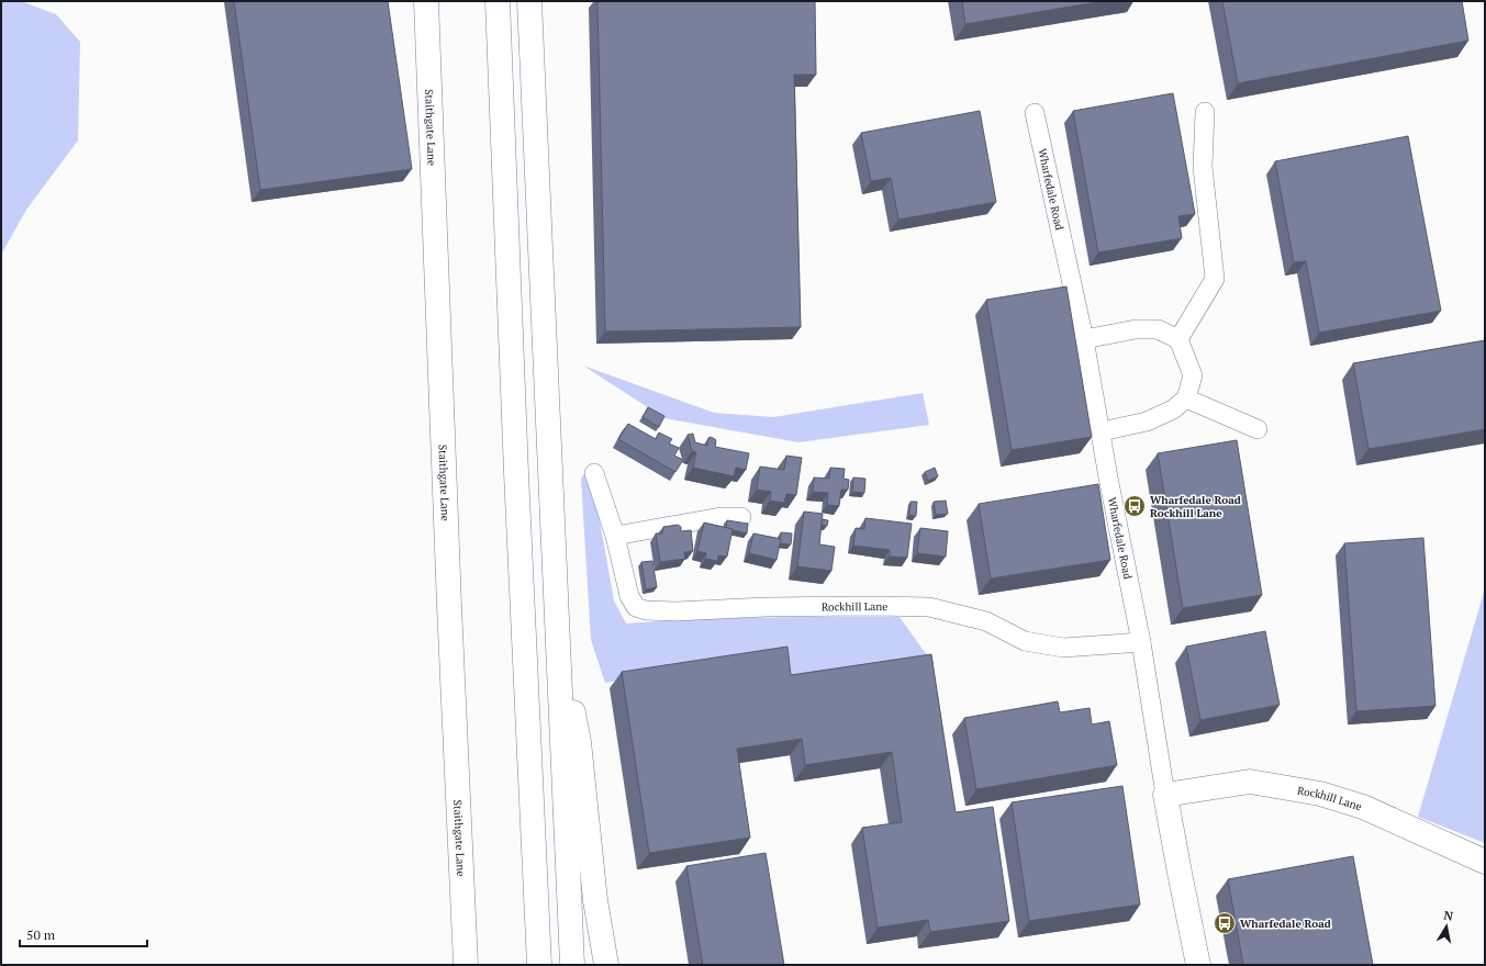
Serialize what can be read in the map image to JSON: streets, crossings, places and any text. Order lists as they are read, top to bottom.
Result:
{
  "streets": {
    "main road": ["Staithgate Lane", "Wharfedale Road", "Rockhill Lane"]
  },
  "crossings": [
    ["Wharfedale Road", "Rockhill Lane"]
  ],
  "places": {
    "bus stop": ["Wharfedale Road Rockhill Lane", "Wharfedale Road"]
  },
  "scale_bar": "50 m",
  "north": "top"
}
